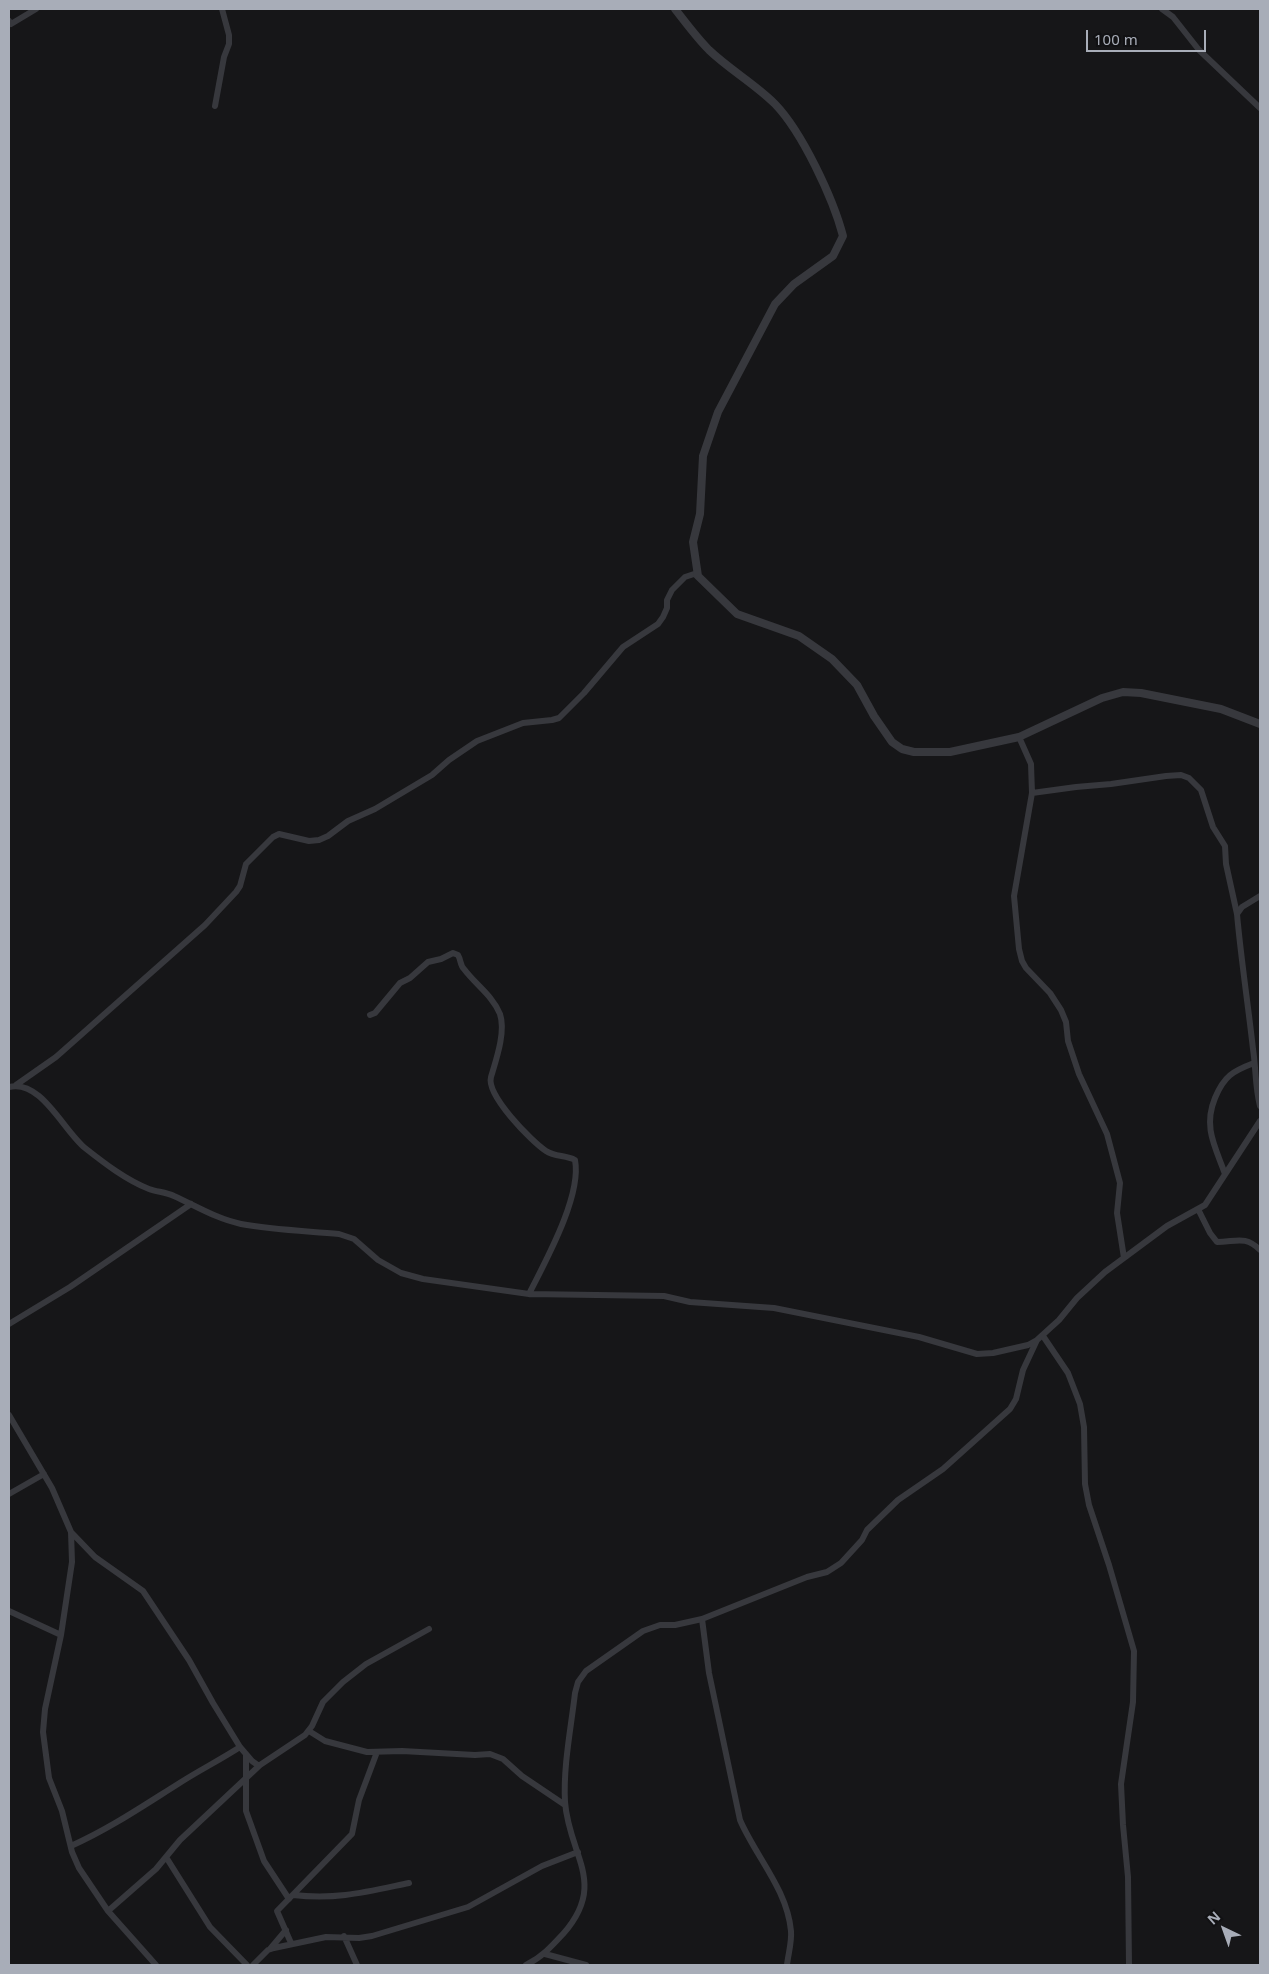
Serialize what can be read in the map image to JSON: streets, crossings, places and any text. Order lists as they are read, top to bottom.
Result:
{
  "scale_bar": "100 m",
  "north": "top left"
}
